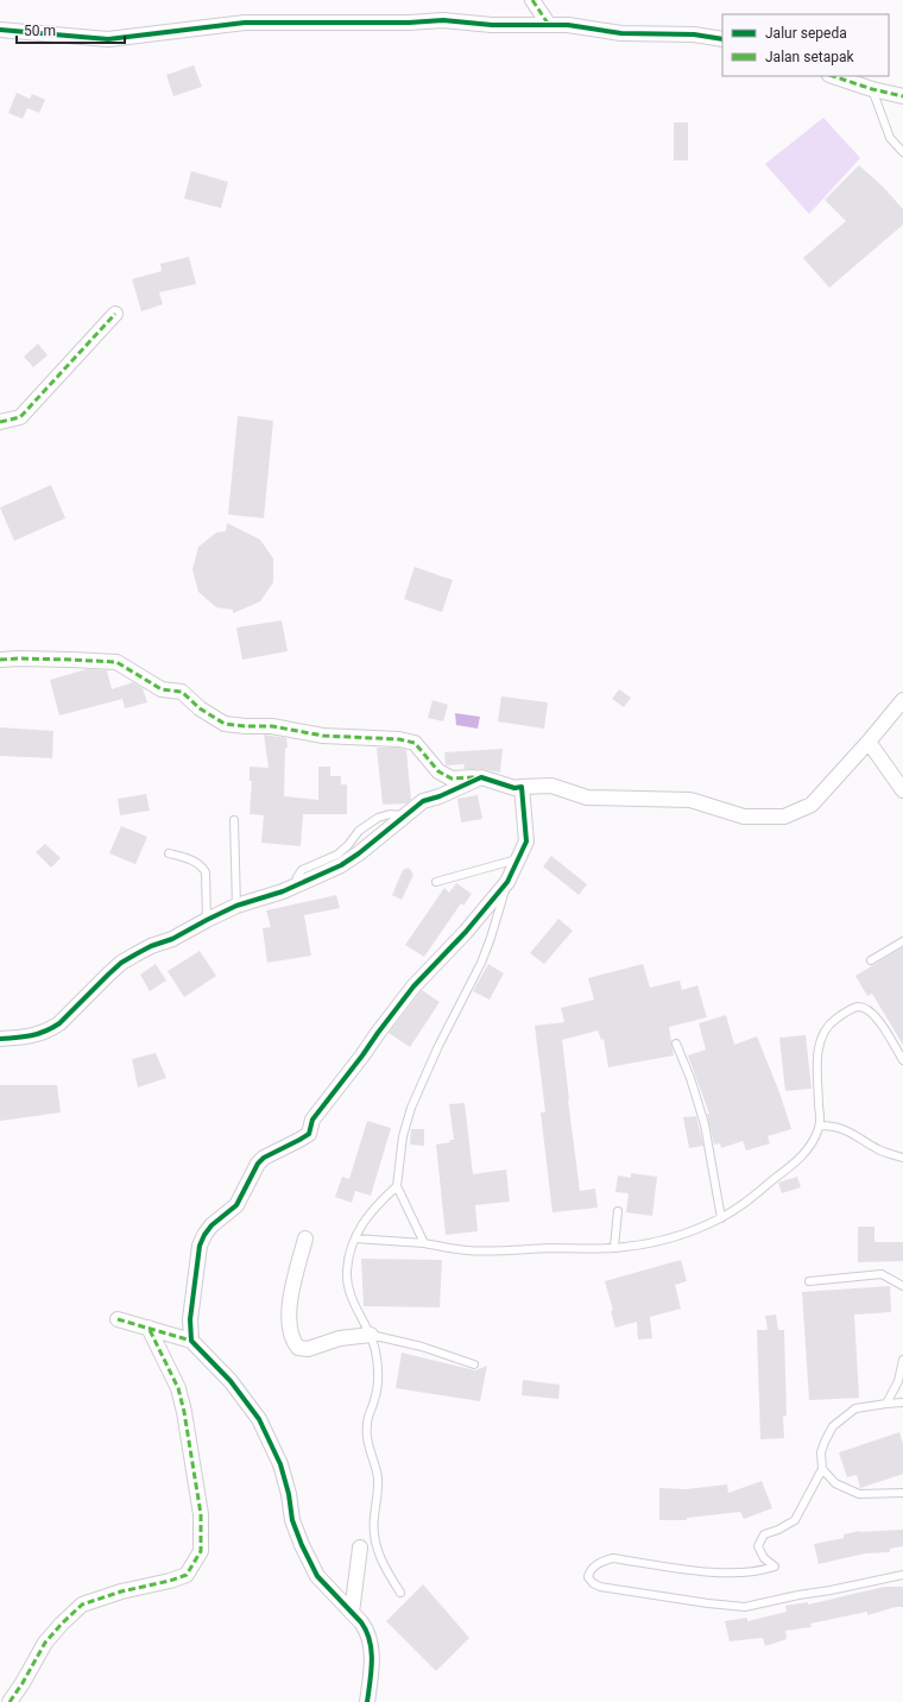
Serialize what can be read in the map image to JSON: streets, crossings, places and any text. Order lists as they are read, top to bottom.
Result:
{
  "legend": ["Jalur sepeda", "Jalan setapak"],
  "scale_bar": "50 m"
}
